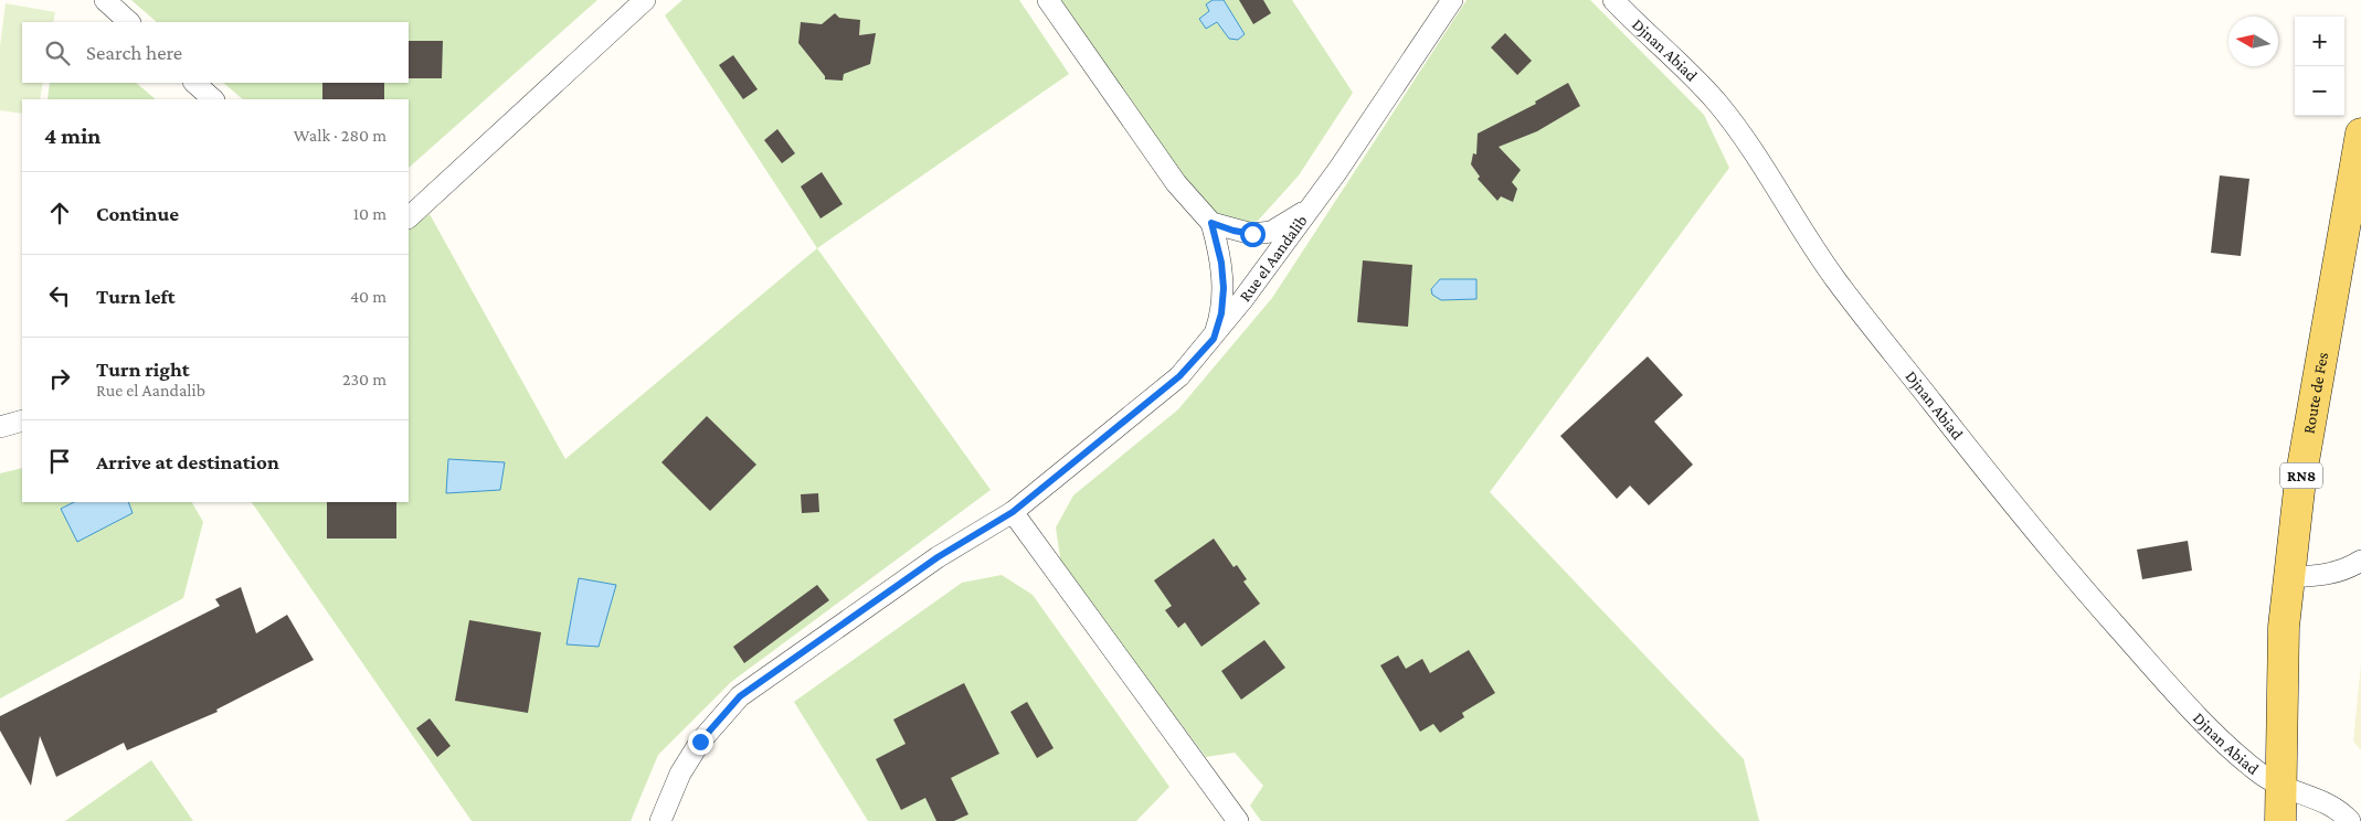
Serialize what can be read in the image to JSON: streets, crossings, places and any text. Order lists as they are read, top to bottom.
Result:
{
  "streets": {
    "main road": ["Route de Fes", "RN8"],
    "street": ["Djnan Abiad", "Rue el Aandalib"]
  },
  "crossings": [
    ["Djnan Abiad", "Route de Fes"]
  ],
  "north": "left",
  "page": {
    "map_buttons": ["+", "−"],
    "search": "Search here",
    "heading": ["4 min", "Walk · 280 m"],
    "list": [
      ["Continue", "10 m"],
      ["Turn left", "40 m"],
      ["Turn right", "Rue el Aandalib", "230 m"],
      "Arrive at destination"
    ]
  }
}
